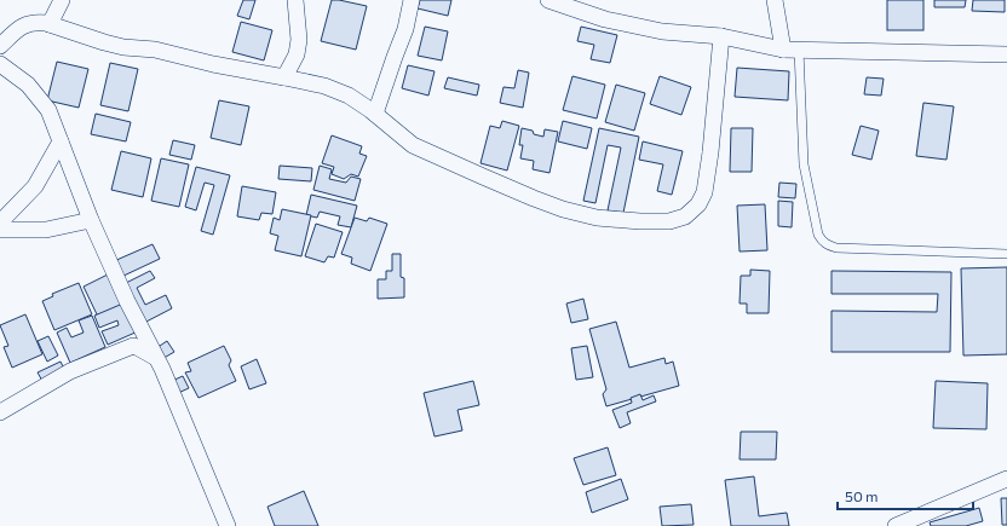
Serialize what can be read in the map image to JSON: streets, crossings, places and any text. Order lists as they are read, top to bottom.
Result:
{
  "scale_bar": "50 m"
}
